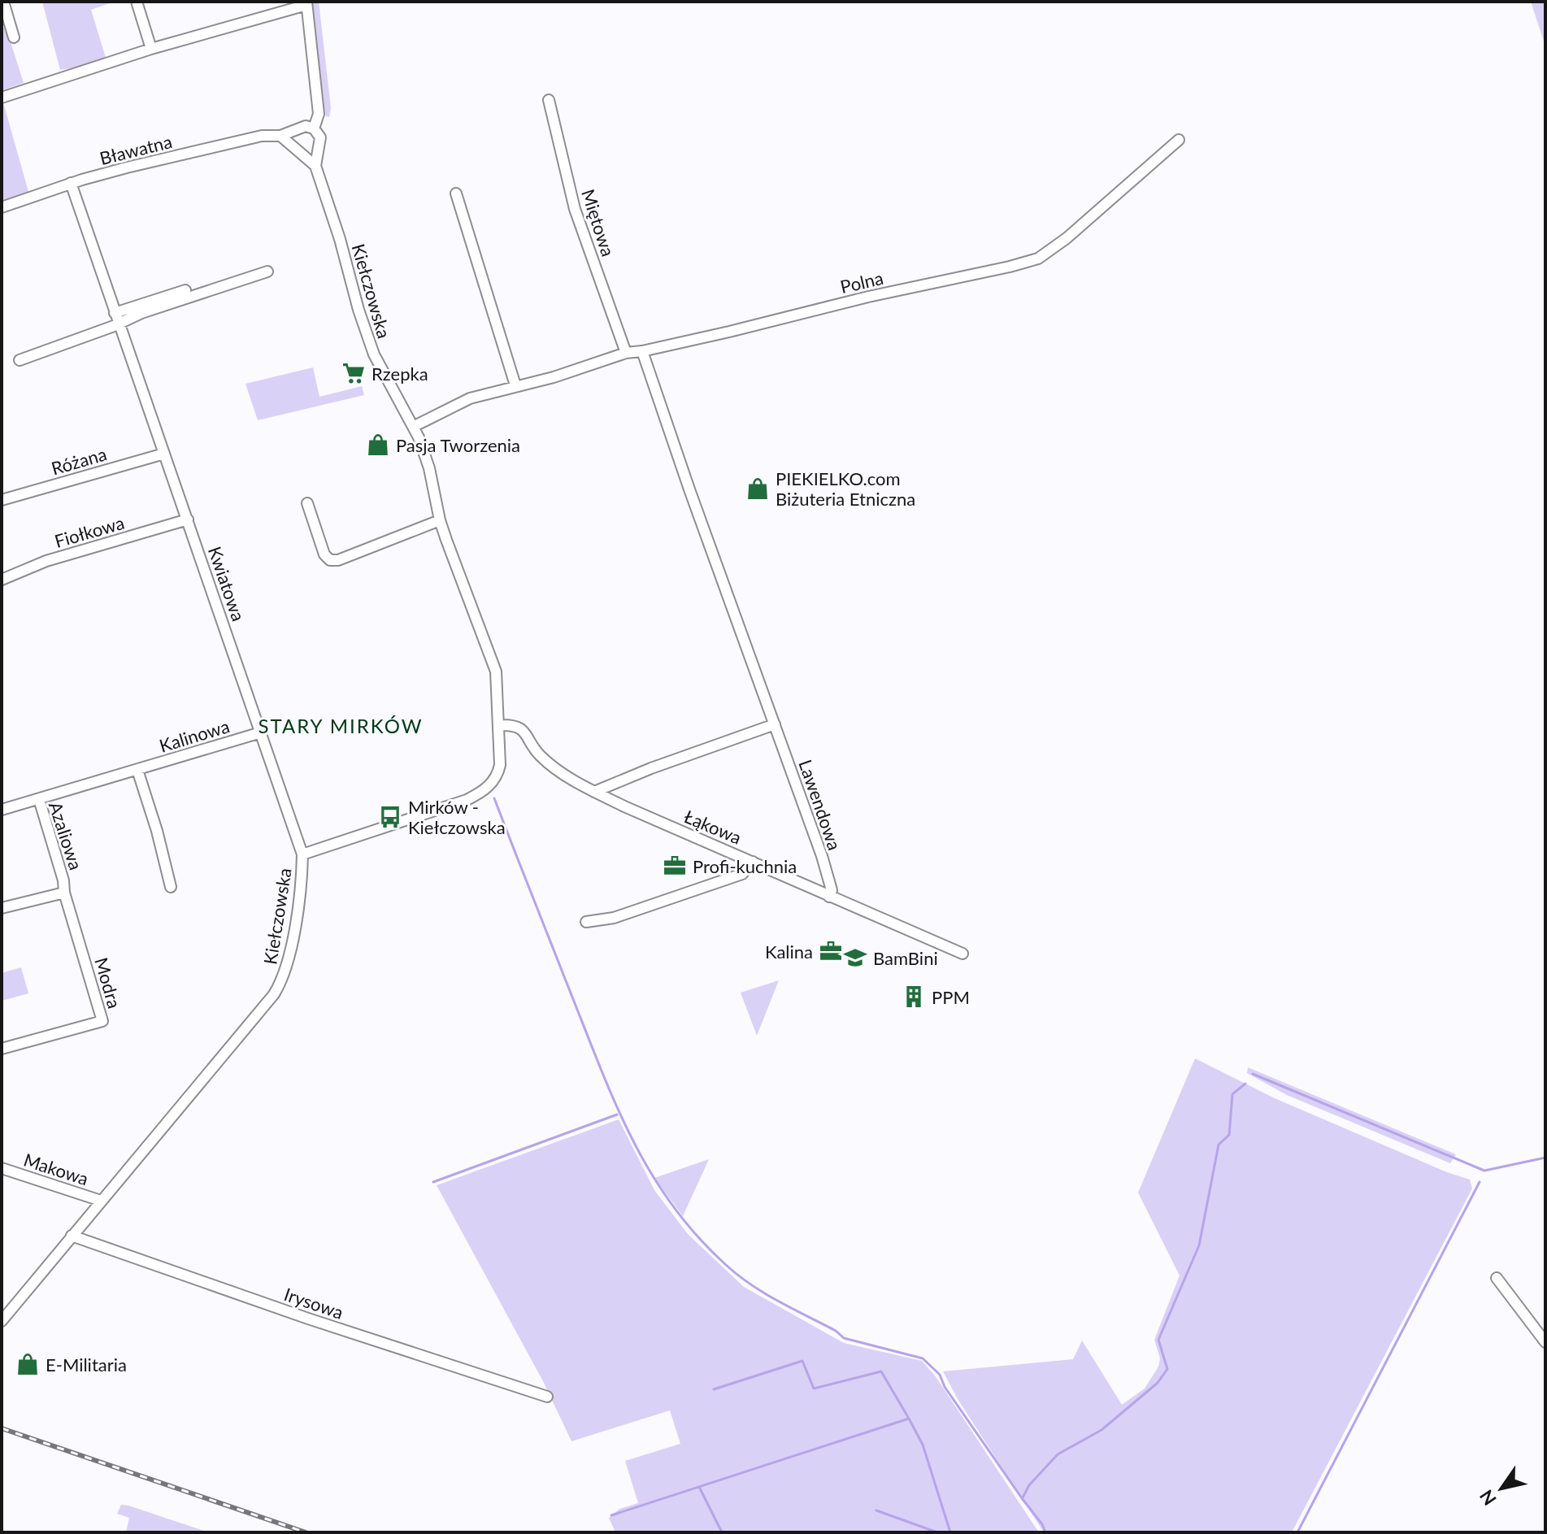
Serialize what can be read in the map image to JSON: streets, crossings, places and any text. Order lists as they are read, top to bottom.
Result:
{
  "streets": {
    "street": [
      "Bławatna",
      "Miętowa",
      "Polna",
      "Kiełczowska",
      "Różana",
      "Fiołkowa",
      "Kwiatowa",
      "Kalinowa",
      "Lawendowa",
      "Łąkowa",
      "Azaliowa",
      "Modra",
      "Makowa",
      "Irysowa"
    ]
  },
  "crossings": [
    ["Bławatna", "Kiełczowska"],
    ["Bławatna", "Kwiatowa"],
    ["Miętowa", "Polna"],
    ["Polna", "Kiełczowska"],
    ["Polna", "Lawendowa"],
    ["Kiełczowska", "Kwiatowa"],
    ["Kiełczowska", "Łąkowa"],
    ["Kiełczowska", "Makowa"],
    ["Kiełczowska", "Irysowa"],
    ["Różana", "Kwiatowa"],
    ["Fiołkowa", "Kwiatowa"],
    ["Kwiatowa", "Kalinowa"],
    ["Kalinowa", "Azaliowa"],
    ["Lawendowa", "Łąkowa"],
    ["Azaliowa", "Modra"]
  ],
  "districts": ["STARY MIRKÓW"],
  "places": {
    "supermarket": ["Rzepka"],
    "shop": ["Pasja Tworzenia", "PIEKIELKO.com Biżuteria Etniczna", "E-Militaria"],
    "bus stop": ["Mirków - Kiełczowska"],
    "office": ["Profi-kuchnia", "Kalina"],
    "school or university": ["BamBini"],
    "building": ["PPM"]
  },
  "north": "bottom left"
}
